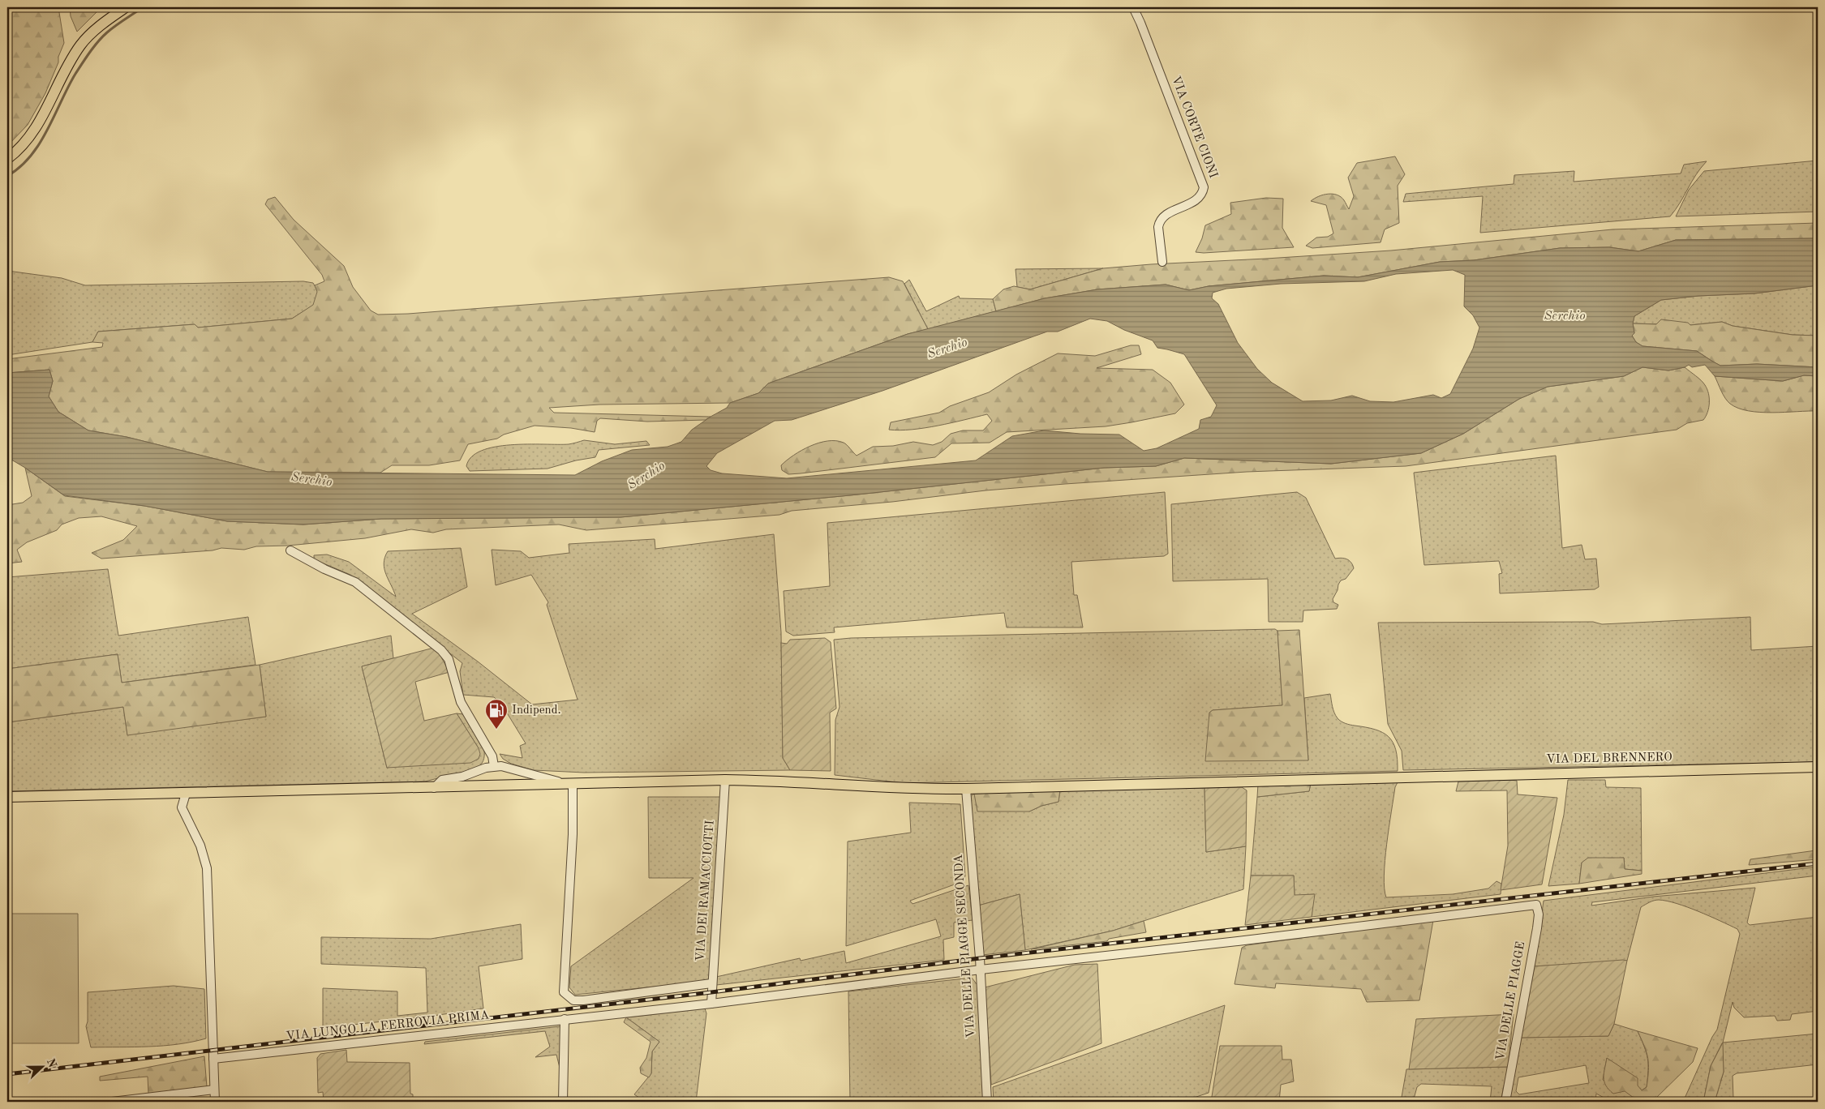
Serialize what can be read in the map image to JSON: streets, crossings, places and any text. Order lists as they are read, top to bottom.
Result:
{
  "streets": {
    "main road": ["VIA DEL BRENNERO"],
    "street": [
      "VIA CORTE CIONI",
      "VIA DEI RAMACCIOTTI",
      "VIA DELLE PIAGGE SECONDA",
      "VIA DELLE PIAGGE",
      "VIA LUNGO LA FERROVIA PRIMA"
    ]
  },
  "crossings": [
    ["VIA DEL BRENNERO", "VIA DEI RAMACCIOTTI"],
    ["VIA DEL BRENNERO", "VIA DELLE PIAGGE SECONDA"],
    ["VIA DEI RAMACCIOTTI", "VIA LUNGO LA FERROVIA PRIMA"],
    ["VIA DELLE PIAGGE SECONDA", "VIA LUNGO LA FERROVIA PRIMA"],
    ["VIA DELLE PIAGGE", "VIA LUNGO LA FERROVIA PRIMA"]
  ],
  "water": ["Serchio"],
  "places": {
    "fuel station": ["Indipend."]
  },
  "north": "right"
}
